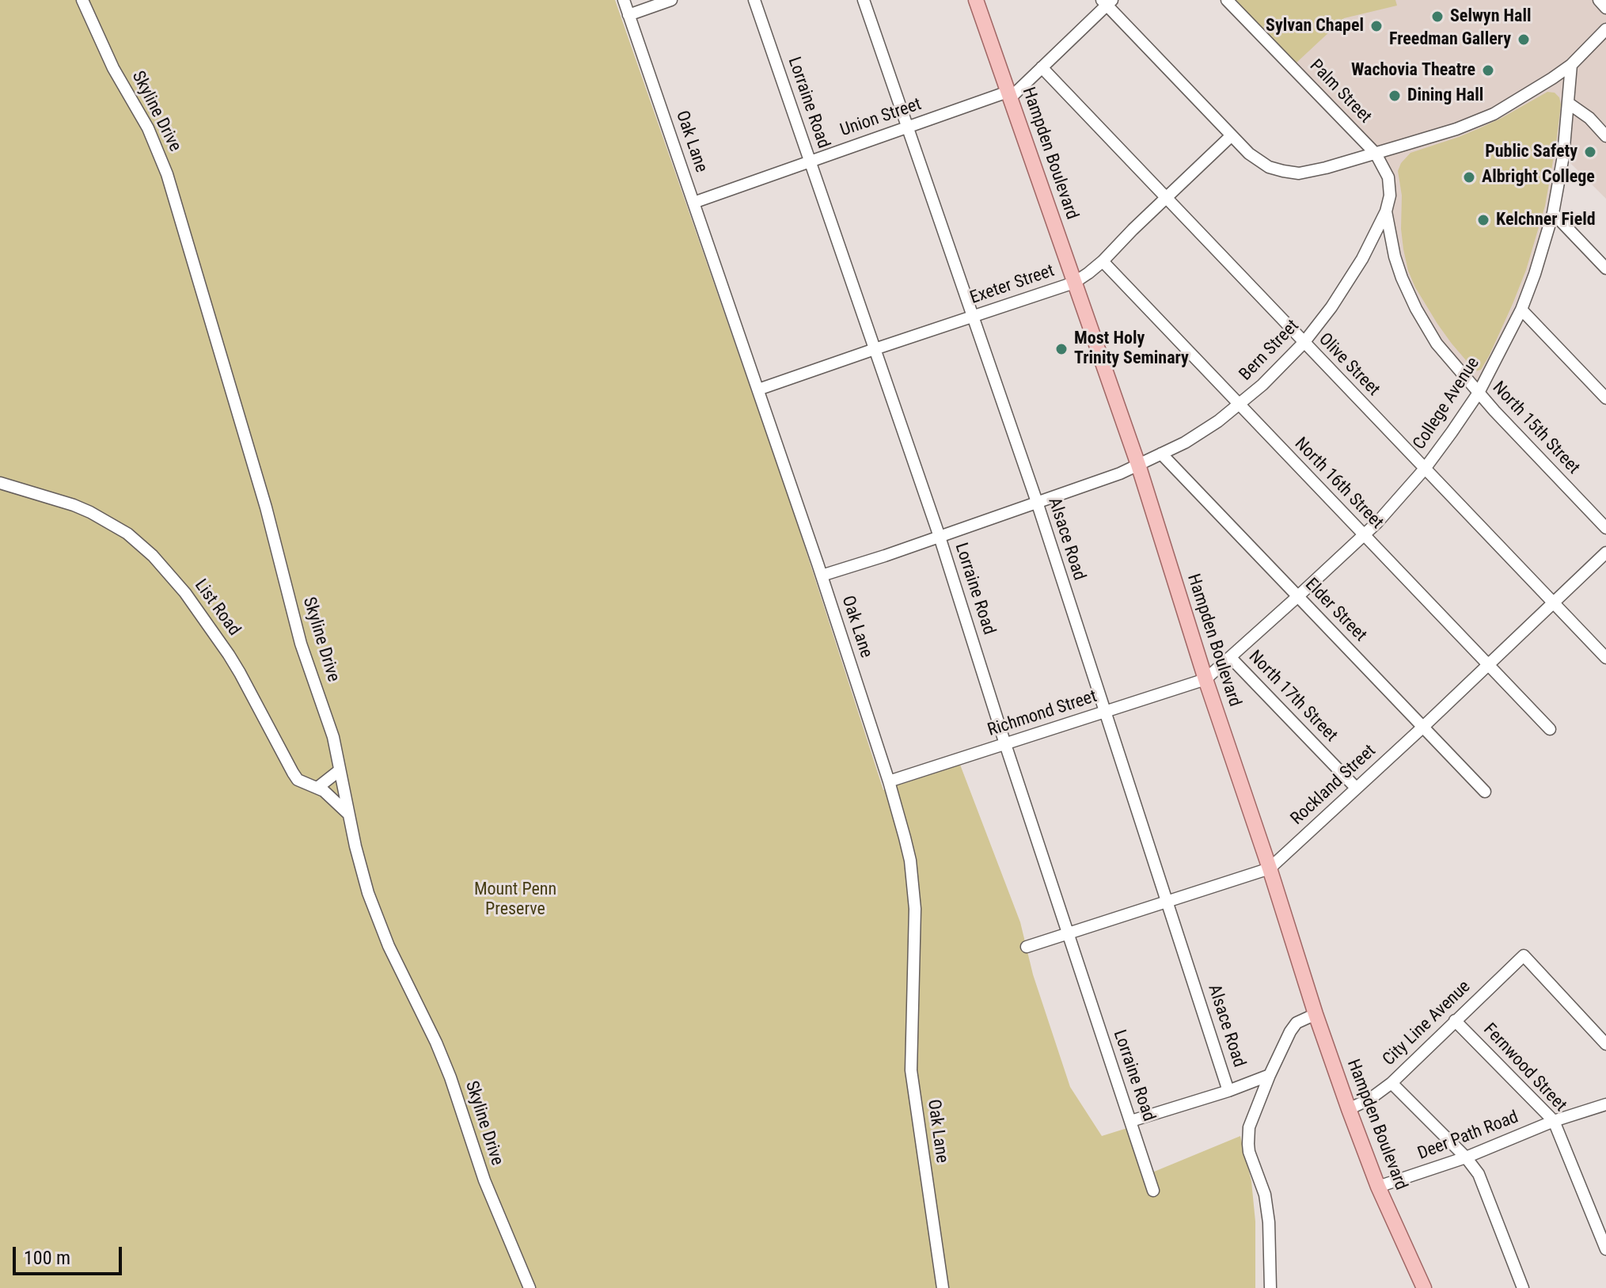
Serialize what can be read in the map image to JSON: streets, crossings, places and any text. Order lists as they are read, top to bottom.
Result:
{
  "streets": {
    "main road": ["Hampden Boulevard"],
    "street": [
      "Palm Street",
      "Lorraine Road",
      "Skyline Drive",
      "Union Street",
      "Oak Lane",
      "Exeter Street",
      "Bern Street",
      "Olive Street",
      "College Avenue",
      "North 15th Street",
      "North 16th Street",
      "Alsace Road",
      "List Road",
      "Elder Street",
      "North 17th Street",
      "Richmond Street",
      "Rockland Street",
      "City Line Avenue",
      "Fernwood Street",
      "Deer Path Road"
    ]
  },
  "crossings": [
    ["Palm Street", "Bern Street"],
    ["Lorraine Road", "Union Street"],
    ["Lorraine Road", "Exeter Street"],
    ["Lorraine Road", "Bern Street"],
    ["Lorraine Road", "Richmond Street"],
    ["Lorraine Road", "Rockland Street"],
    ["Skyline Drive", "List Road"],
    ["Union Street", "Oak Lane"],
    ["Union Street", "Hampden Boulevard"],
    ["Union Street", "Olive Street"],
    ["Union Street", "Alsace Road"],
    ["Oak Lane", "Exeter Street"],
    ["Oak Lane", "Bern Street"],
    ["Oak Lane", "Richmond Street"],
    ["Hampden Boulevard", "Exeter Street"],
    ["Hampden Boulevard", "Bern Street"],
    ["Hampden Boulevard", "College Avenue"],
    ["Hampden Boulevard", "Alsace Road"],
    ["Hampden Boulevard", "Richmond Street"],
    ["Hampden Boulevard", "Rockland Street"],
    ["Hampden Boulevard", "City Line Avenue"],
    ["Hampden Boulevard", "Deer Path Road"],
    ["Exeter Street", "Olive Street"],
    ["Exeter Street", "North 16th Street"],
    ["Exeter Street", "Alsace Road"],
    ["Bern Street", "Olive Street"],
    ["Bern Street", "North 15th Street"],
    ["Bern Street", "North 16th Street"],
    ["Bern Street", "Alsace Road"],
    ["Bern Street", "Elder Street"],
    ["Olive Street", "College Avenue"],
    ["Olive Street", "Rockland Street"],
    ["College Avenue", "North 15th Street"],
    ["College Avenue", "North 16th Street"],
    ["College Avenue", "Elder Street"],
    ["College Avenue", "North 17th Street"],
    ["College Avenue", "Richmond Street"],
    ["North 16th Street", "Rockland Street"],
    ["Alsace Road", "Richmond Street"],
    ["Alsace Road", "Rockland Street"],
    ["Elder Street", "Rockland Street"],
    ["North 17th Street", "Rockland Street"],
    ["City Line Avenue", "Fernwood Street"],
    ["Fernwood Street", "Deer Path Road"]
  ],
  "parks": ["Mount Penn Preserve"],
  "places": [
    "Selwyn Hall",
    "Sylvan Chapel",
    "Freedman Gallery",
    "Wachovia Theatre",
    "Dining Hall",
    "Public Safety",
    "Albright College",
    "Kelchner Field",
    "Most Holy Trinity Seminary"
  ],
  "scale_bar": "100 m"
}
